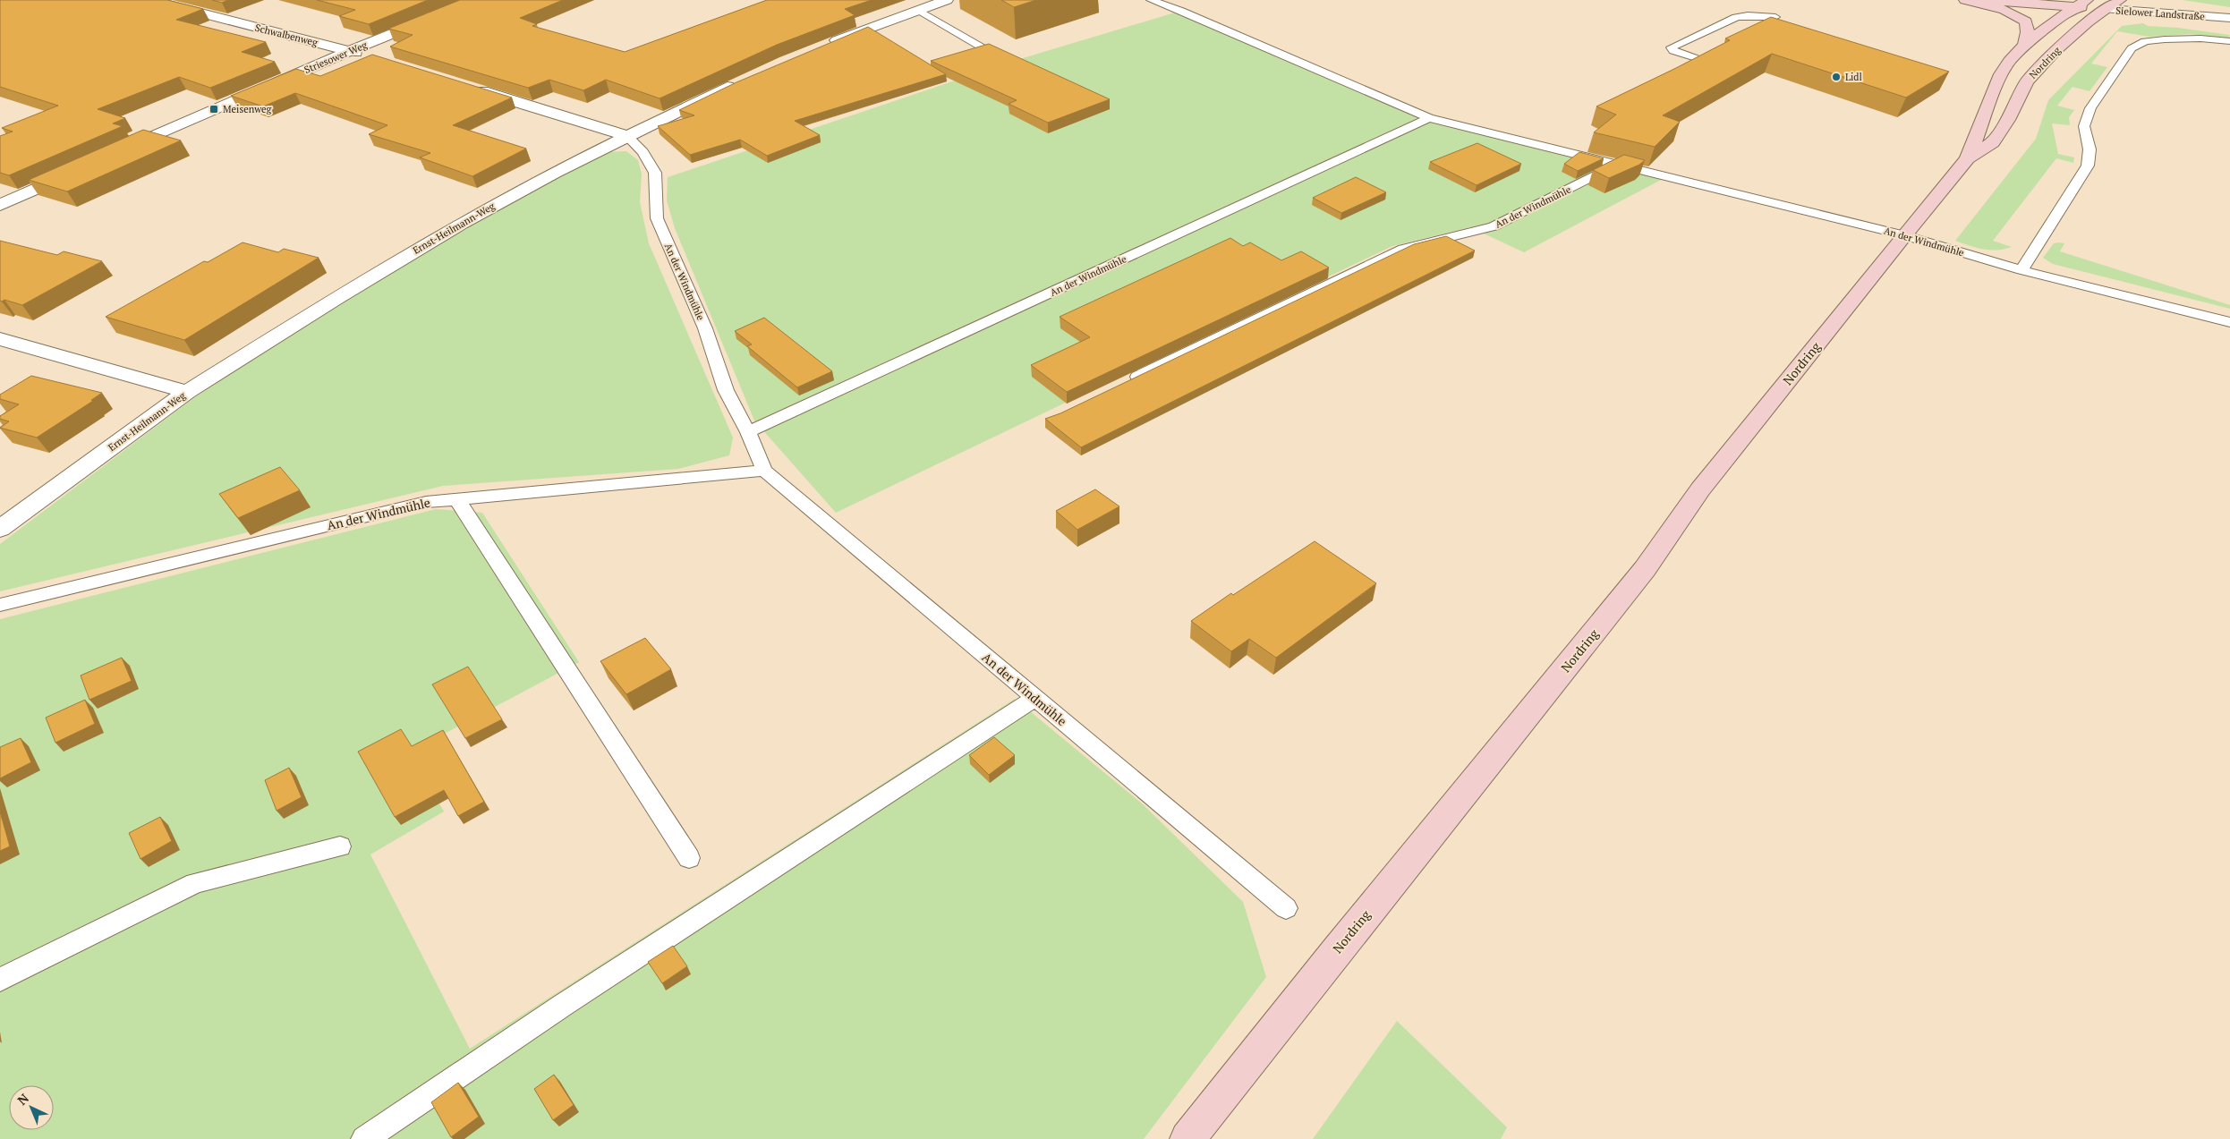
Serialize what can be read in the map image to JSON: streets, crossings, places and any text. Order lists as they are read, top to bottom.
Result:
{
  "streets": {
    "main road": ["Sielower Landstraße", "Nordring"],
    "street": ["Schwalbenweg", "Striesower Weg", "Ernst-Heilmann-Weg"],
    "lane": ["An der Windmühle"]
  },
  "crossings": [
    ["Sielower Landstraße", "Nordring"],
    ["Schwalbenweg", "Striesower Weg"],
    ["Nordring", "An der Windmühle"],
    ["An der Windmühle", "Ernst-Heilmann-Weg"]
  ],
  "places": {
    "other": ["Lidl"],
    "transit": ["Meisenweg"]
  },
  "north": "top left"
}
